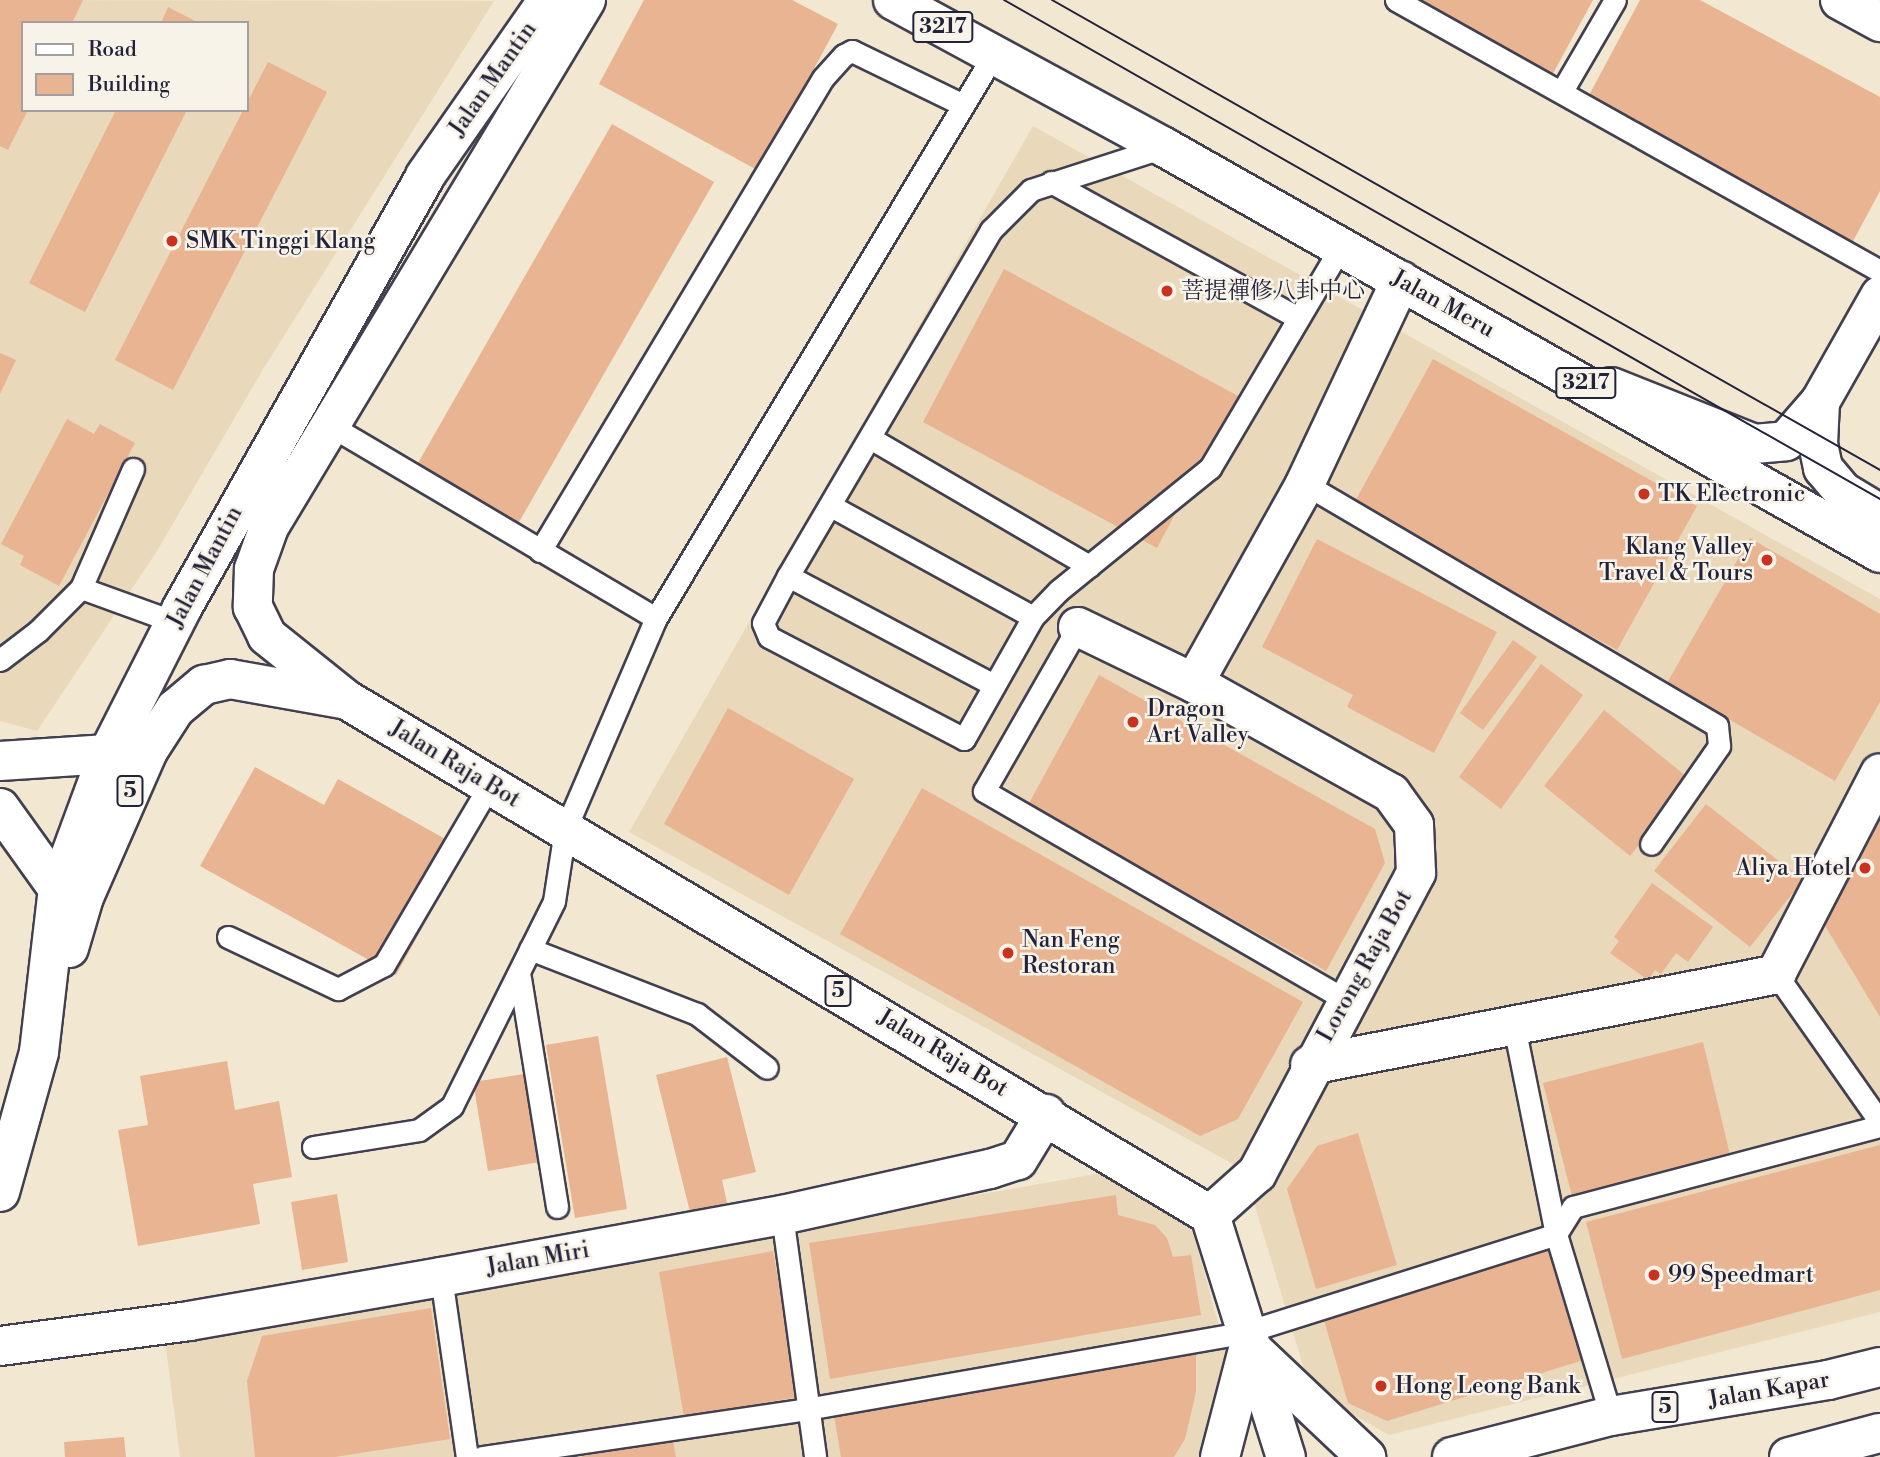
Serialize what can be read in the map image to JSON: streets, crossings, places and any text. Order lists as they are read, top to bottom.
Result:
{
  "streets": {
    "main road": [
      "3217",
      "Jalan Mantin",
      "Jalan Meru",
      "Jalan Raja Bot",
      "5",
      "Lorong Raja Bot",
      "Jalan Miri",
      "Jalan Kapar"
    ]
  },
  "crossings": [
    ["Jalan Mantin", "5"],
    ["Jalan Raja Bot", "5"],
    ["Jalan Raja Bot", "Lorong Raja Bot"],
    ["Jalan Raja Bot", "Jalan Miri"]
  ],
  "places": [
    "SMK Tinggi Klang",
    "菩提禪修八卦中心",
    "TK Electronic",
    "Klang Valley Travel & Tours",
    "Dragon Art Valley",
    "Aliya Hotel",
    "Nan Feng Restoran",
    "99 Speedmart",
    "Hong Leong Bank"
  ],
  "legend": ["Road", "Building"]
}
